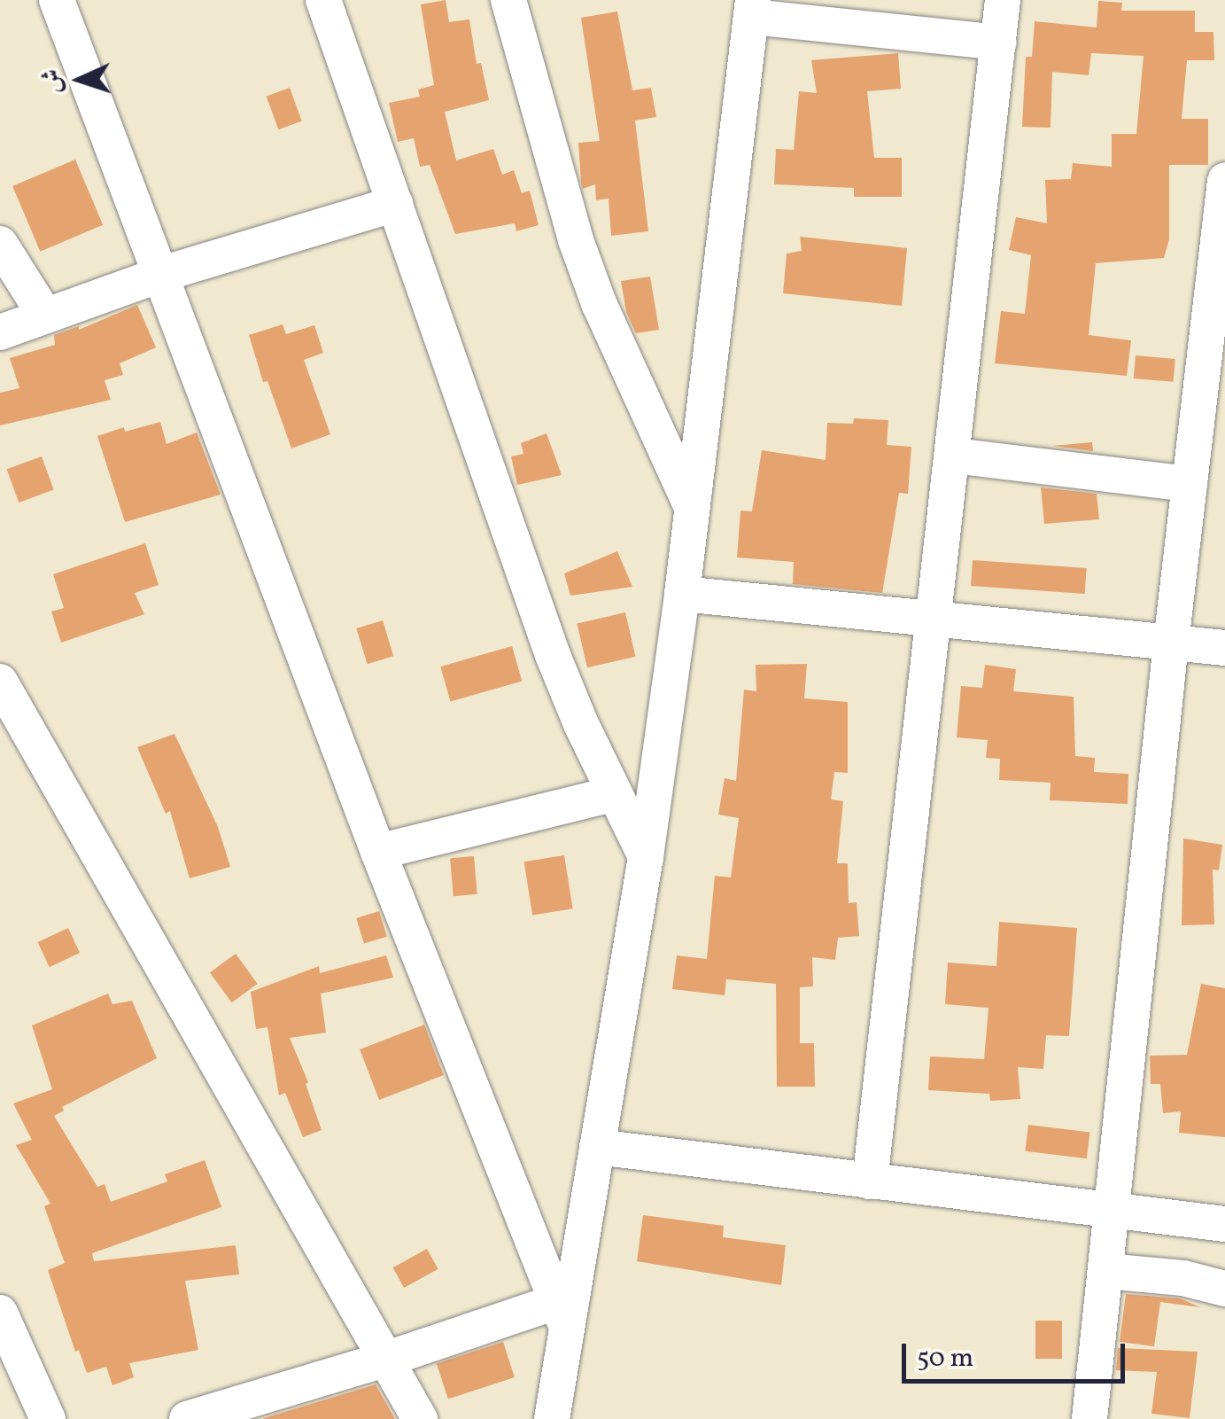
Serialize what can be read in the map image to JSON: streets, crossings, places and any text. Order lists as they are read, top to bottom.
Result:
{
  "scale_bar": "50 m",
  "north": "left"
}
